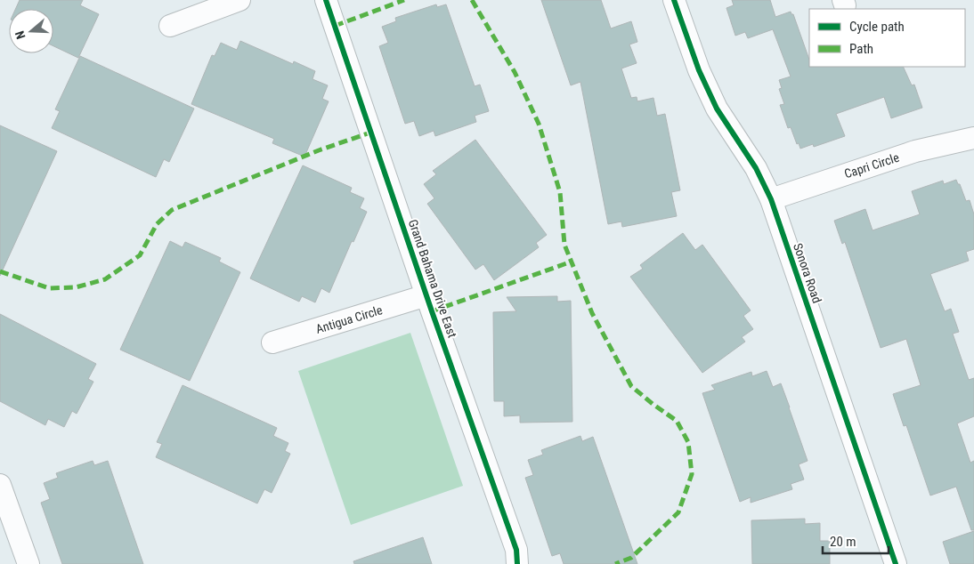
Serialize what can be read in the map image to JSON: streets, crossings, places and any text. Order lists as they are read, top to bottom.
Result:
{
  "streets": {
    "street": [
      "Capri Circle",
      "Sonora Road",
      "Grand Bahama Drive East",
      "Antigua Circle"
    ]
  },
  "crossings": [
    ["Capri Circle", "Sonora Road"],
    ["Grand Bahama Drive East", "Antigua Circle"]
  ],
  "legend": ["Cycle path", "Path"],
  "scale_bar": "20 m",
  "north": "left"
}
